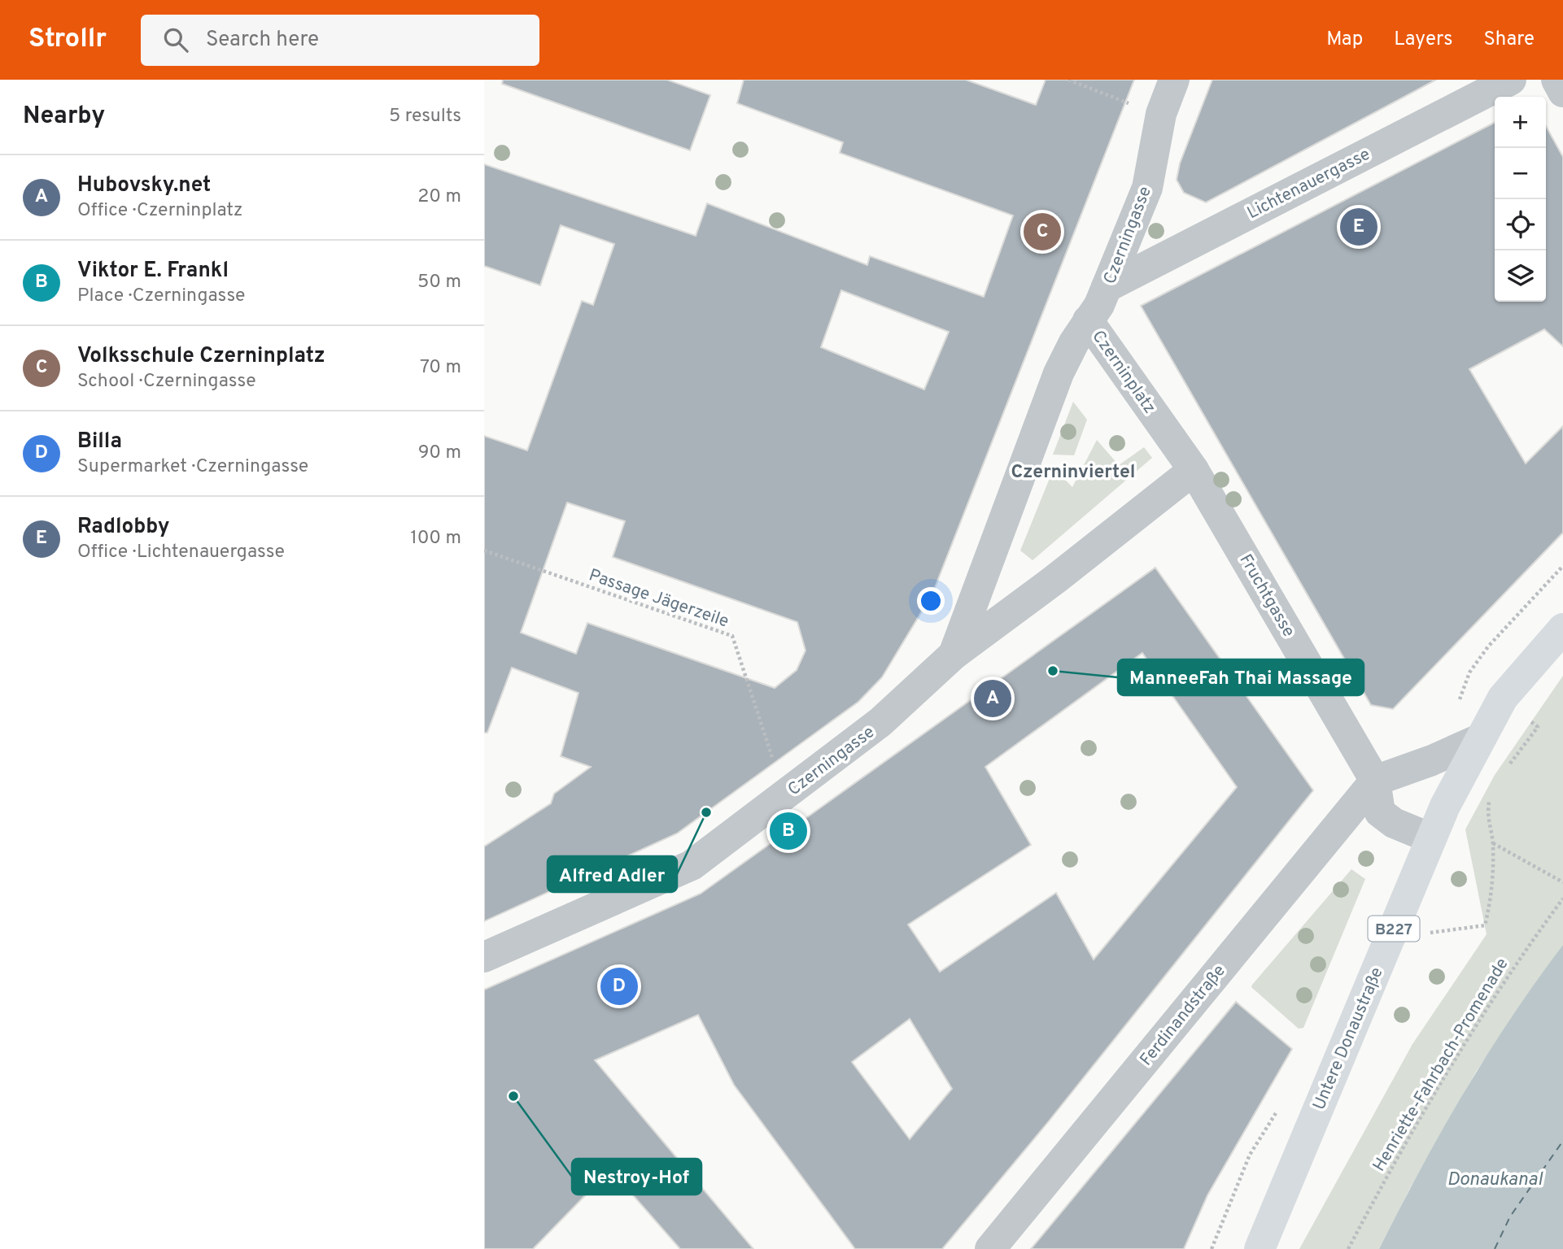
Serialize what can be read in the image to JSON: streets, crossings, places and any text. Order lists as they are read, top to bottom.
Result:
{
  "streets": {
    "main road": ["B227", "Untere Donaustraße"],
    "street": [
      "Lichtenauergasse",
      "Czerningasse",
      "Czerninplatz",
      "Fruchtgasse",
      "Ferdinandstraße"
    ],
    "path": ["Passage Jägerzeile", "Henriette-Fahrbach-Promenade"]
  },
  "crossings": [
    ["Lichtenauergasse", "Czerningasse"],
    ["Czerningasse", "Czerninplatz"],
    ["Czerningasse", "Passage Jägerzeile"],
    ["Czerninplatz", "Fruchtgasse"],
    ["Fruchtgasse", "Ferdinandstraße"],
    ["Fruchtgasse", "Untere Donaustraße"]
  ],
  "districts": ["Czerninviertel"],
  "water": ["Donaukanal"],
  "places": ["ManneeFah Thai Massage", "Alfred Adler", "Nestroy-Hof"],
  "page": {
    "header": "Strollr",
    "search": "Search here",
    "nav": ["Map", "Layers", "Share"],
    "heading": ["Nearby", "5 results"],
    "map_buttons": ["+", "−"],
    "list": [
      {
        "mark": "A",
        "name": "Hubovsky.net",
        "note": "Office · Czerninplatz",
        "value": "20 m"
      },
      {
        "mark": "B",
        "name": "Viktor E. Frankl",
        "note": "Place · Czerningasse",
        "value": "50 m"
      },
      {
        "mark": "C",
        "name": "Volksschule Czerninplatz",
        "note": "School · Czerningasse",
        "value": "70 m"
      },
      {
        "mark": "D",
        "name": "Billa",
        "note": "Supermarket · Czerningasse",
        "value": "90 m"
      },
      {
        "mark": "E",
        "name": "Radlobby",
        "note": "Office · Lichtenauergasse",
        "value": "100 m"
      }
    ],
    "pins": [
      "E",
      "C",
      "A",
      "B",
      "D"
    ]
  }
}
